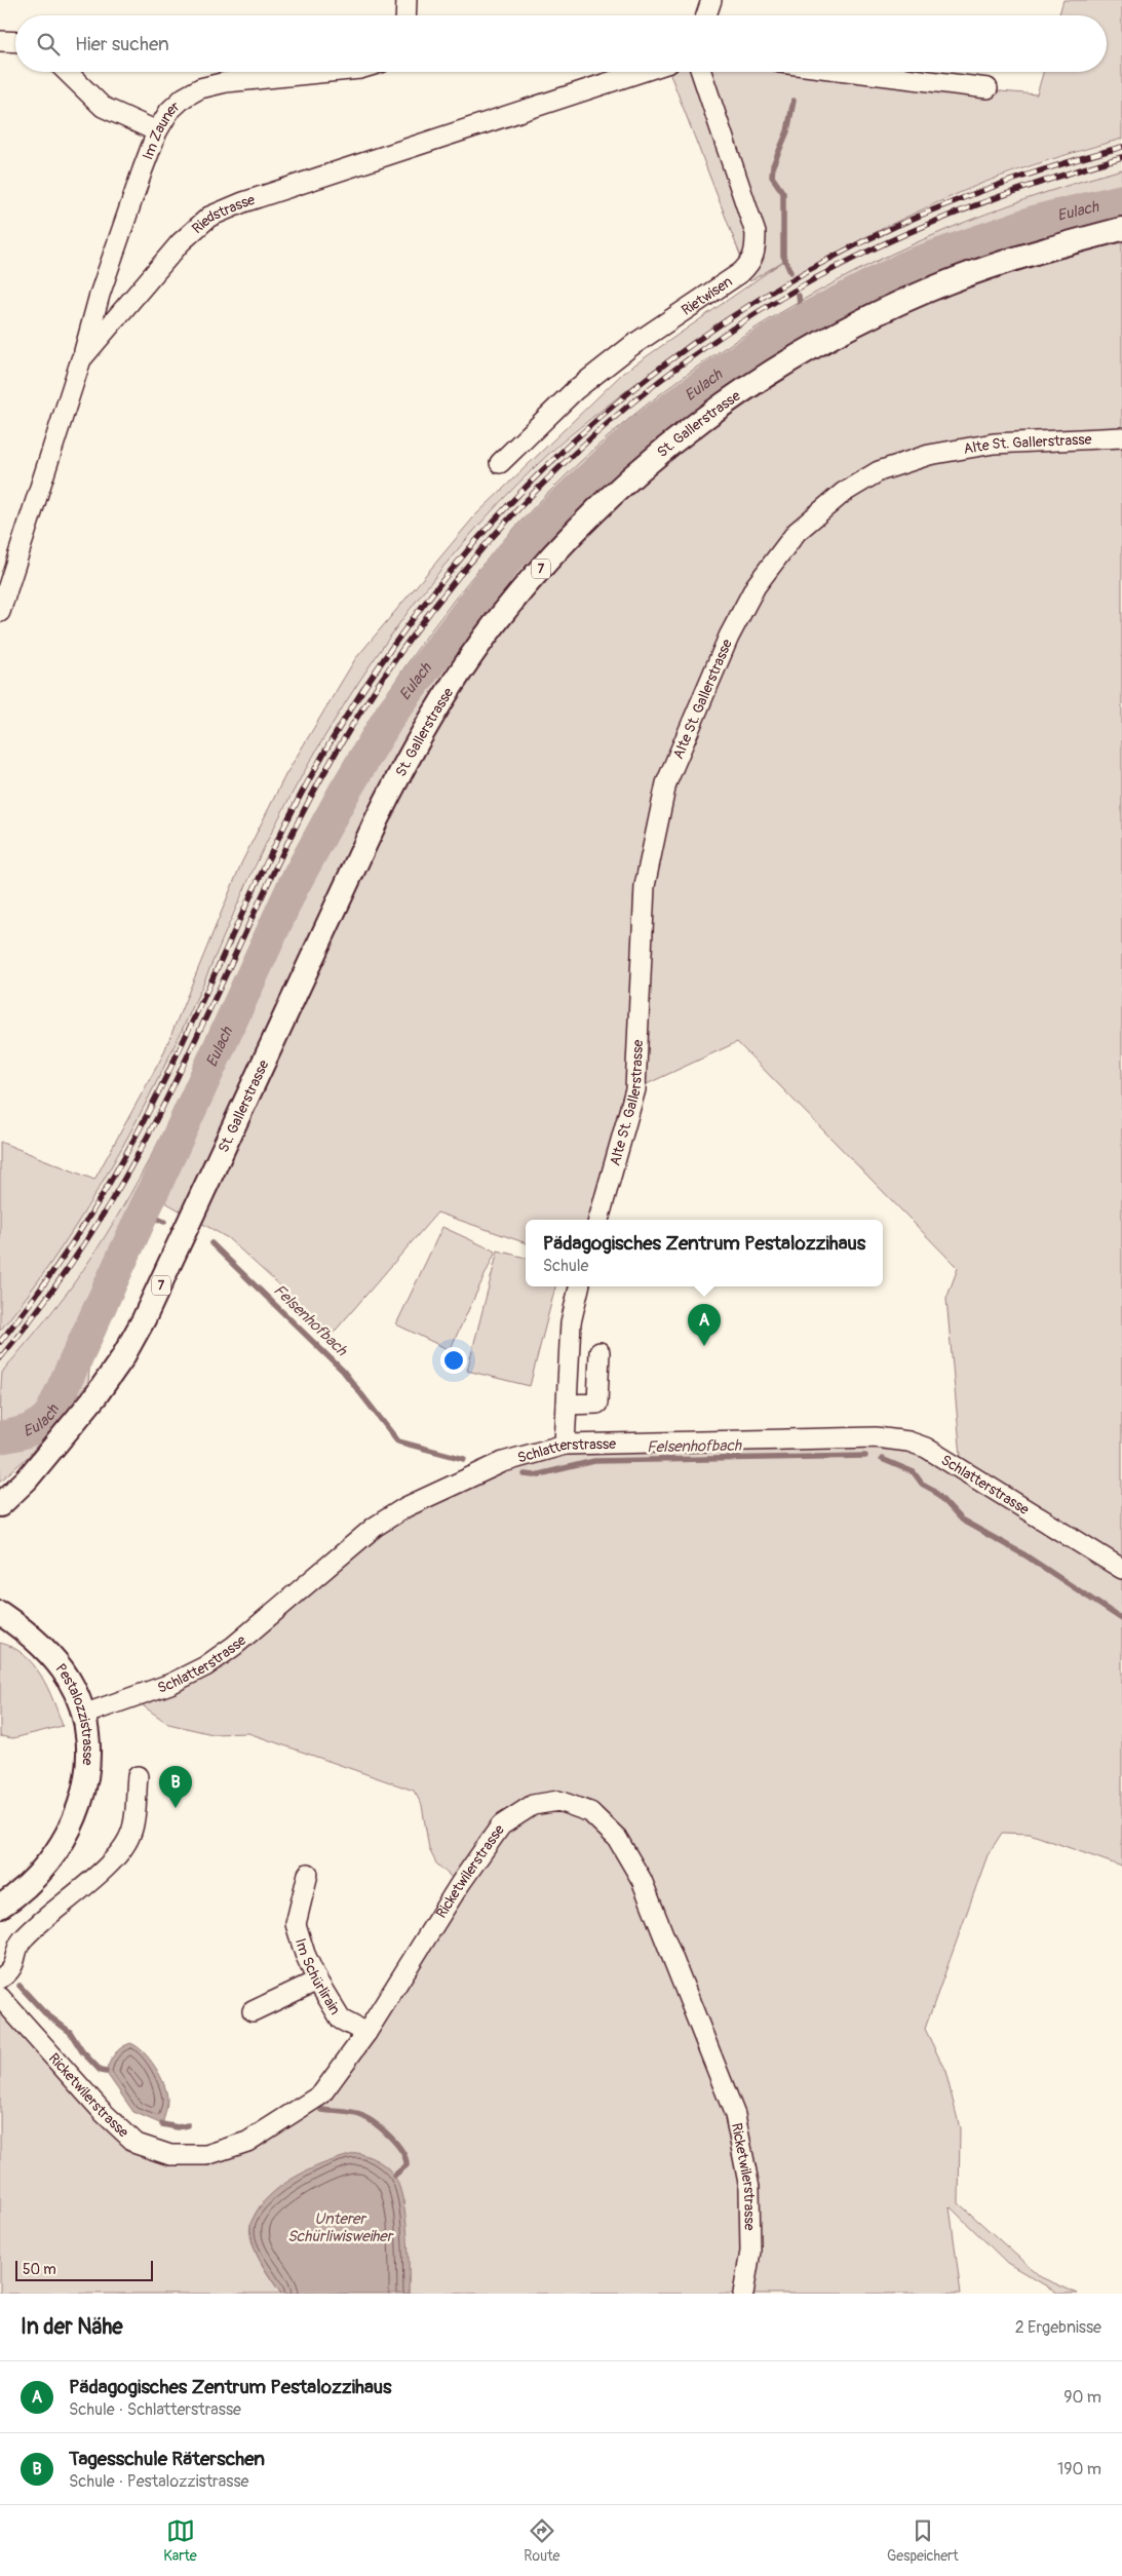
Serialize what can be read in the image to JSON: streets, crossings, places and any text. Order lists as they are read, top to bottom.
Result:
{
  "streets": {
    "main road": ["St. Gallerstrasse", "7", "Pestalozzistrasse"],
    "street": [
      "Im Zauner",
      "Riedstrasse",
      "Rietwisen",
      "Alte St. Gallerstrasse",
      "Schlatterstrasse",
      "Ricketwilerstrasse",
      "Im Schürlirain"
    ]
  },
  "crossings": [
    ["Im Zauner", "Riedstrasse"],
    ["Schlatterstrasse", "Pestalozzistrasse"],
    ["Ricketwilerstrasse", "Im Schürlirain"]
  ],
  "water": ["Eulach", "Felsenhofbach", "Unterer Schürliwisweiher"],
  "scale_bar": "50 m",
  "page": {
    "search": "Hier suchen",
    "popup": ["Pädagogisches Zentrum Pestalozzihaus", "Schule"],
    "pins": ["A", "B"],
    "scale": "50 m",
    "heading": ["In der Nähe", "2 Ergebnisse"],
    "list": [
      {
        "mark": "A",
        "name": "Pädagogisches Zentrum Pestalozzihaus",
        "note": "Schule · Schlatterstrasse",
        "value": "90 m"
      },
      {
        "mark": "B",
        "name": "Tagesschule Räterschen",
        "note": "Schule · Pestalozzistrasse",
        "value": "190 m"
      }
    ],
    "nav": ["Karte", "Route", "Gespeichert"]
  }
}
